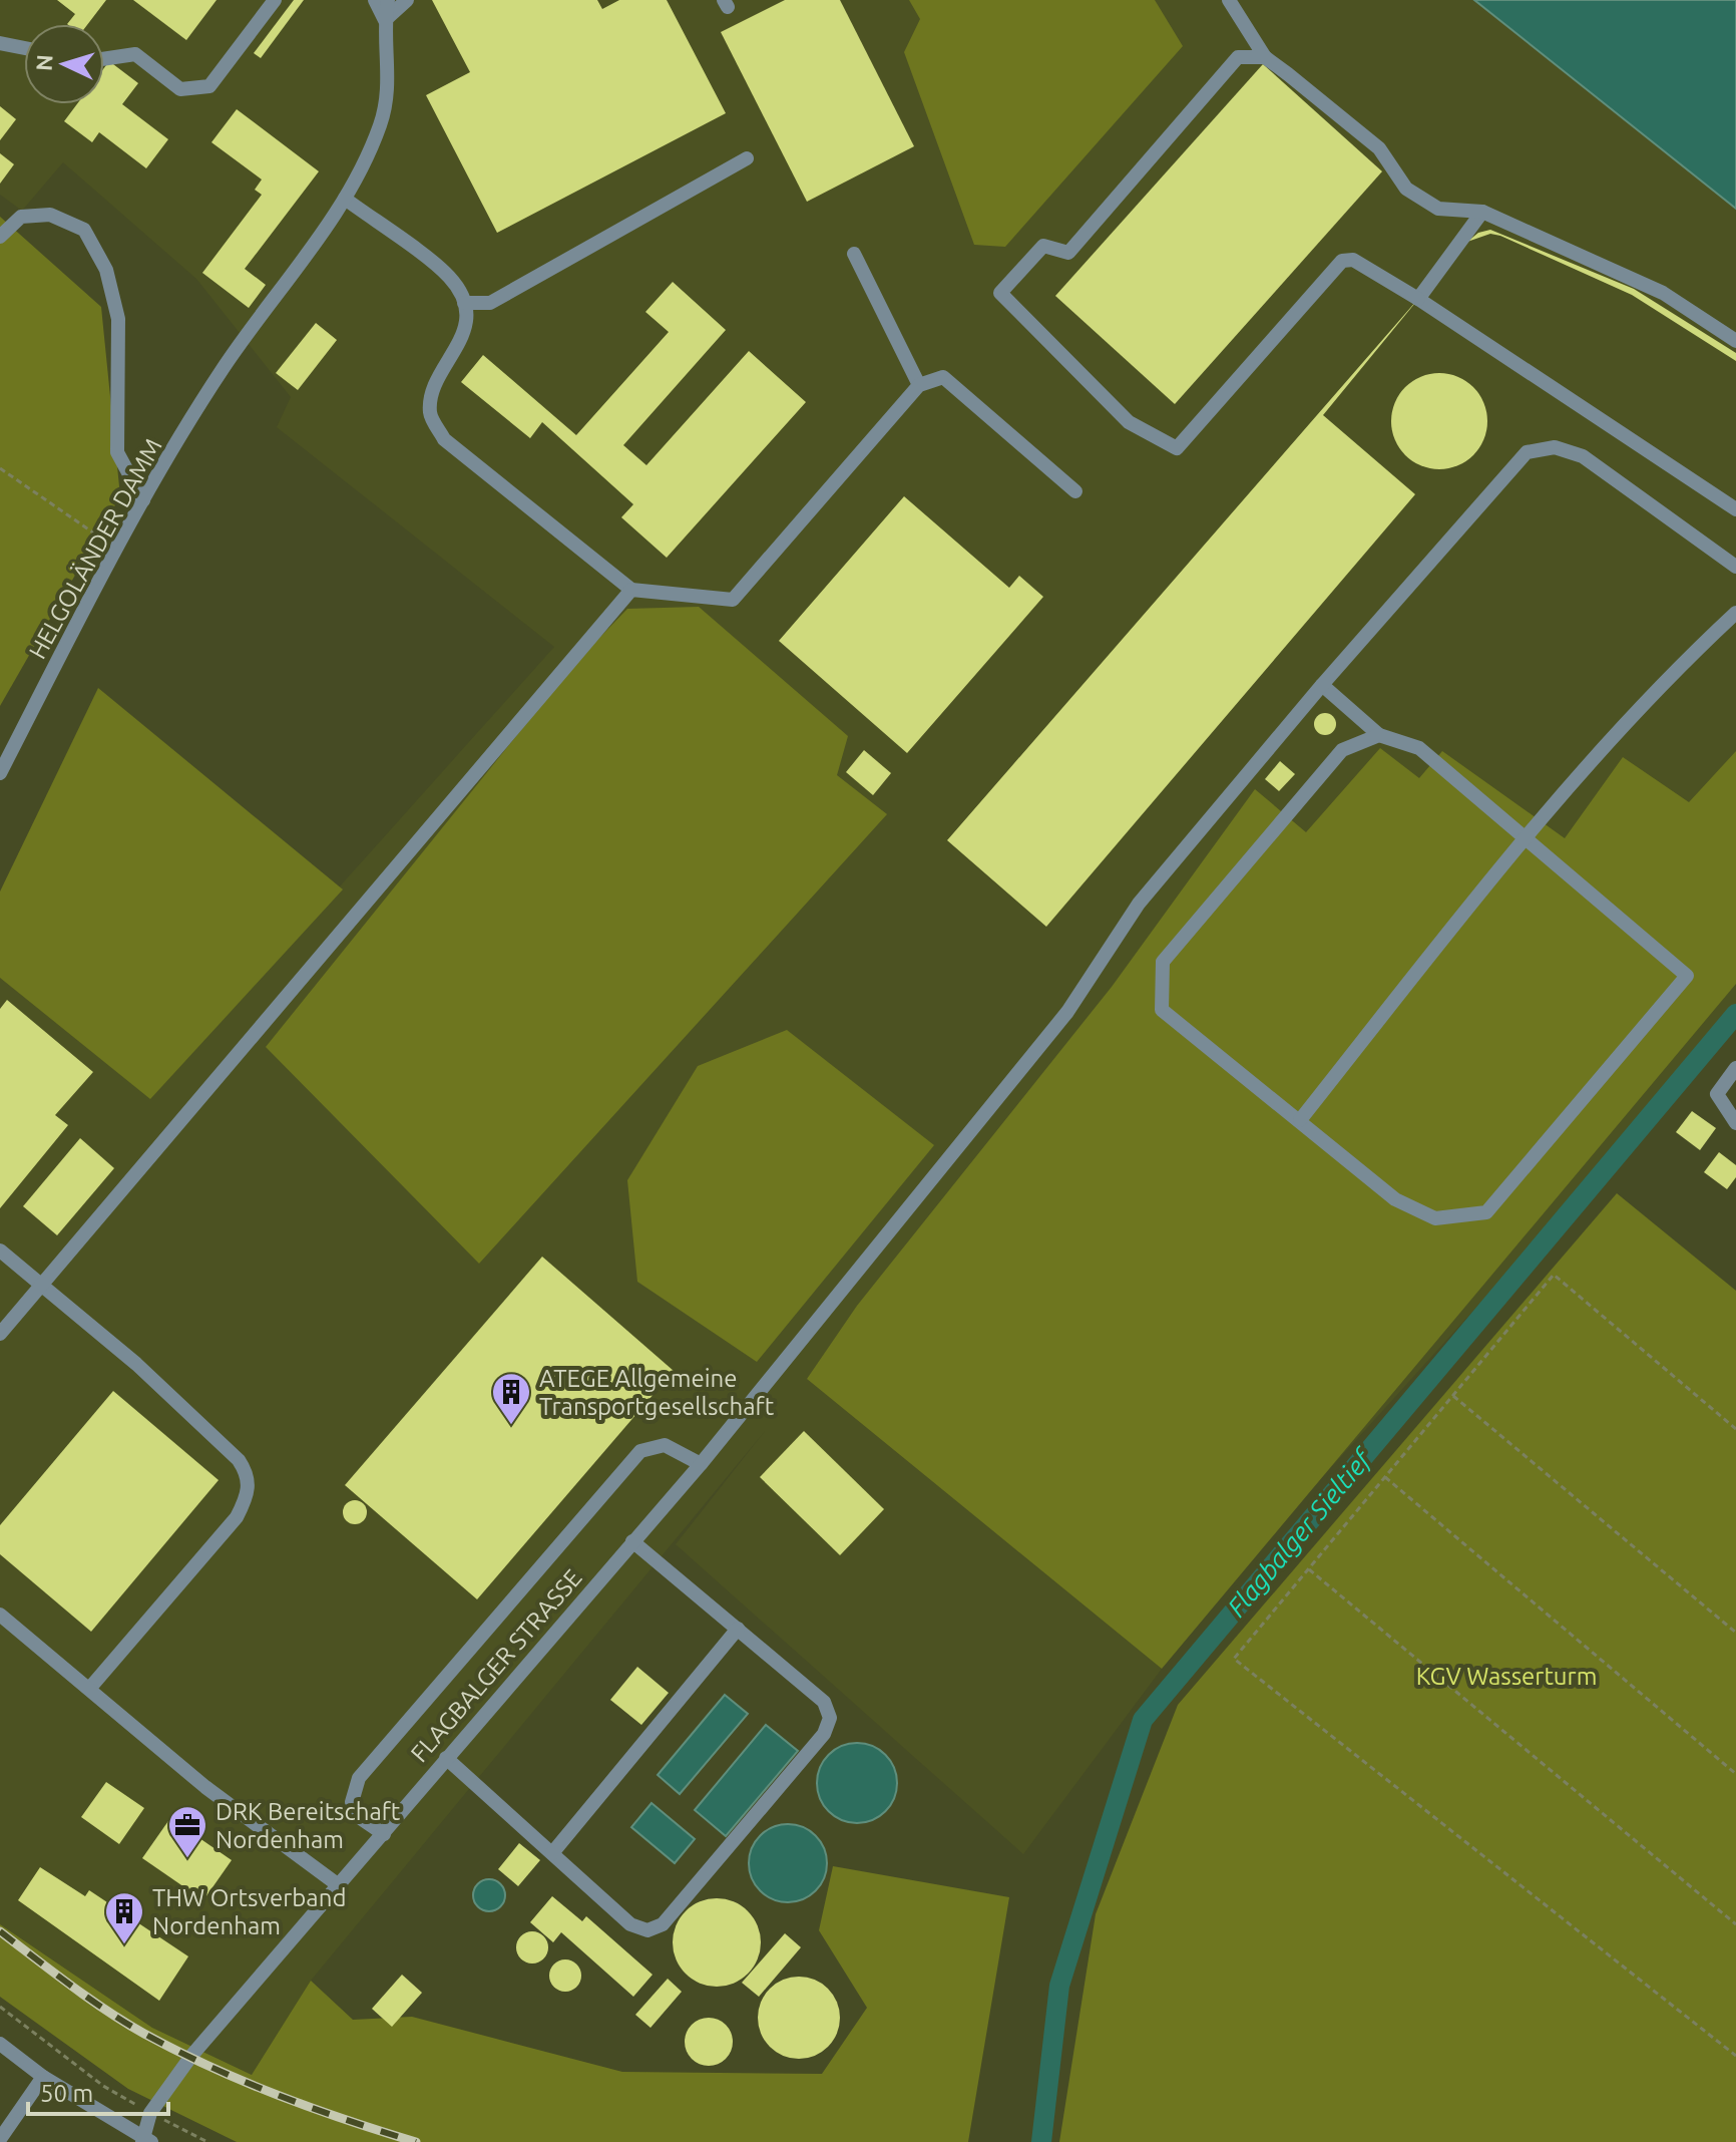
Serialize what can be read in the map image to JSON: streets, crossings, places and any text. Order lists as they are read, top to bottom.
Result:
{
  "streets": {
    "street": ["HELGOLÄNDER DAMM", "FLAGBALGER STRASSE"]
  },
  "water": ["Flagbalger Sieltief"],
  "parks": ["KGV Wasserturm"],
  "places": {
    "building": ["ATEGE Allgemeine Transportgesellschaft", "THW Ortsverband Nordenham"],
    "office": ["DRK Bereitschaft Nordenham"]
  },
  "scale_bar": "50 m",
  "north": "left"
}
